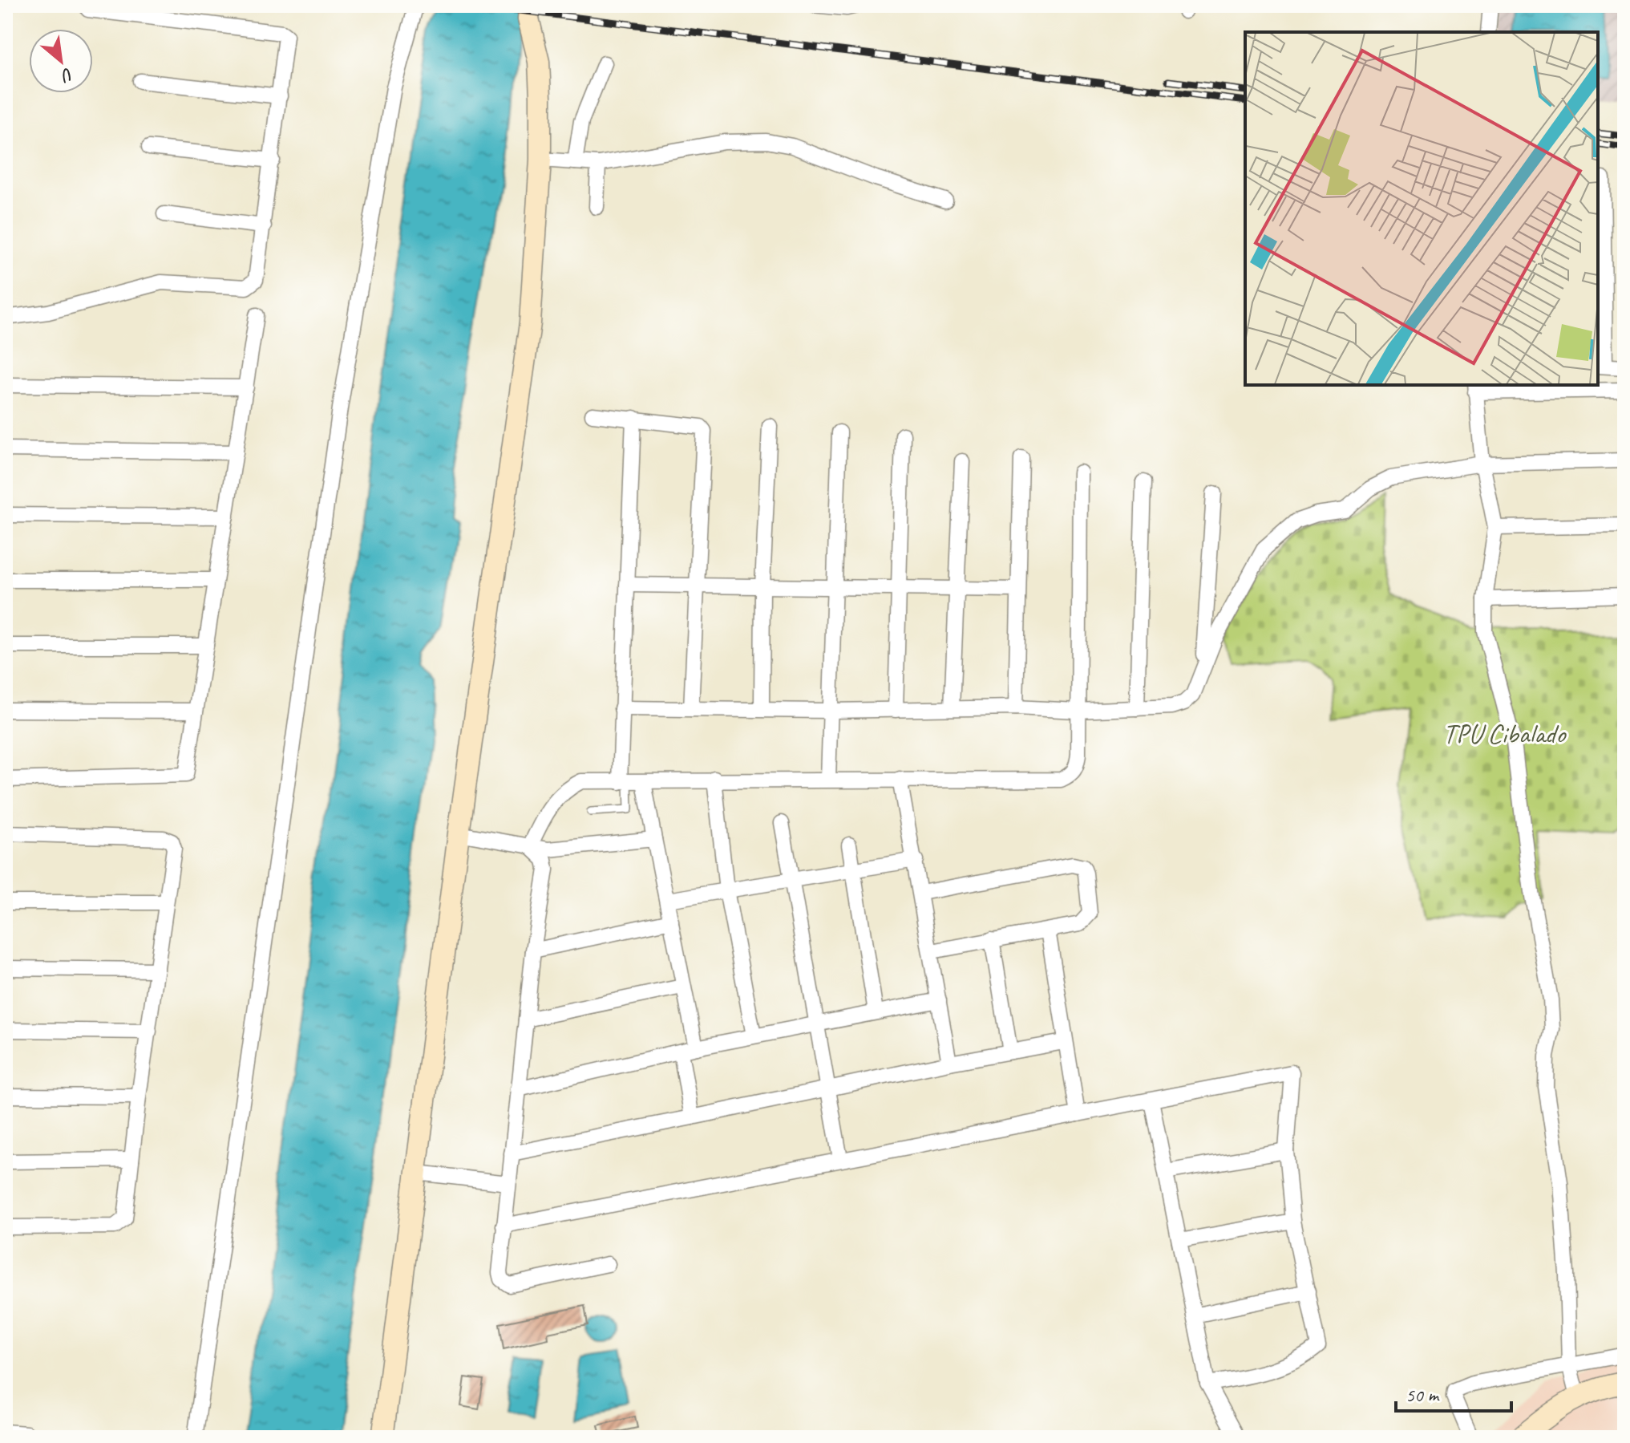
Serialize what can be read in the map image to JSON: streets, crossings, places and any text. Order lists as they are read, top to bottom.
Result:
{
  "parks": ["TPU Cibalado"],
  "scale_bar": "50 m",
  "north": "bottom right"
}
